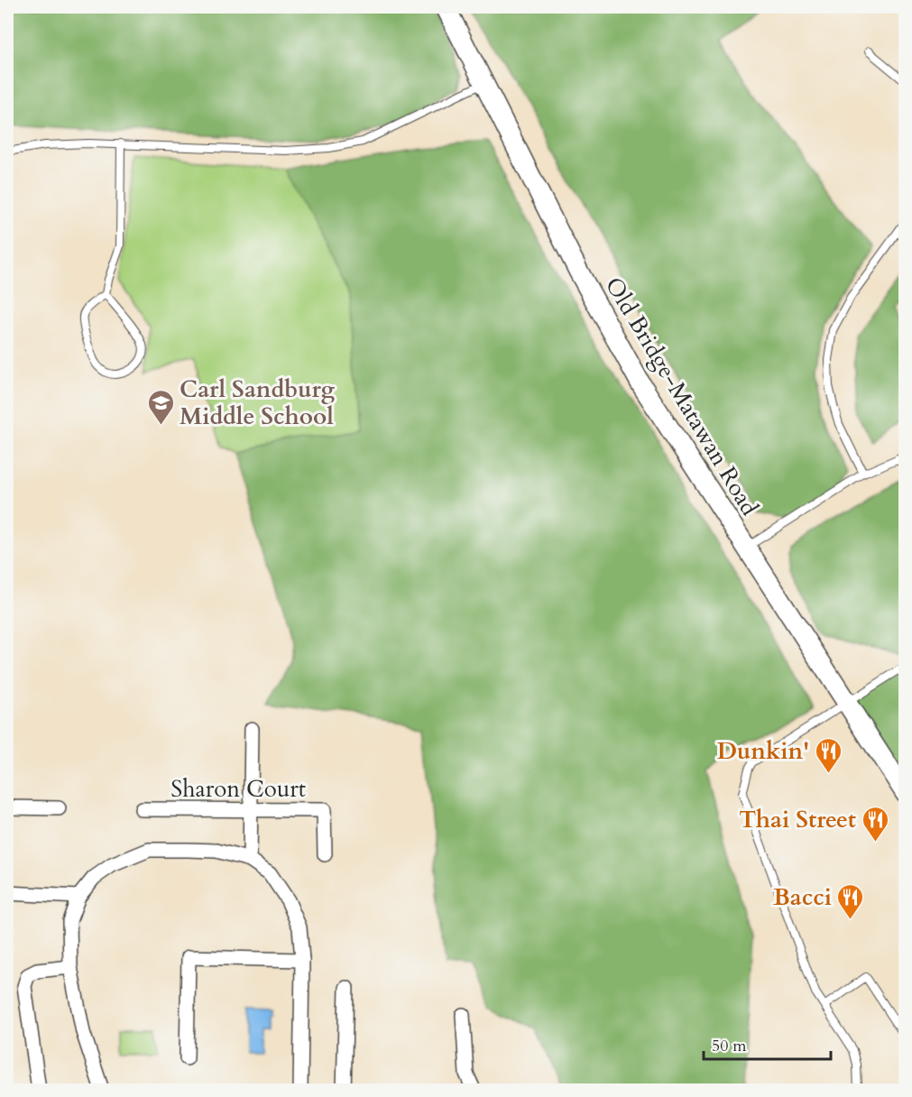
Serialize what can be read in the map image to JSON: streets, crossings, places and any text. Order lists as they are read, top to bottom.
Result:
{
  "streets": {
    "main road": ["Old Bridge-Matawan Road"],
    "street": ["Sharon Court"]
  },
  "places": {
    "school or university": ["Carl Sandburg Middle School"],
    "restaurant": ["Dunkin'", "Thai Street", "Bacci"]
  },
  "scale_bar": "50 m"
}
